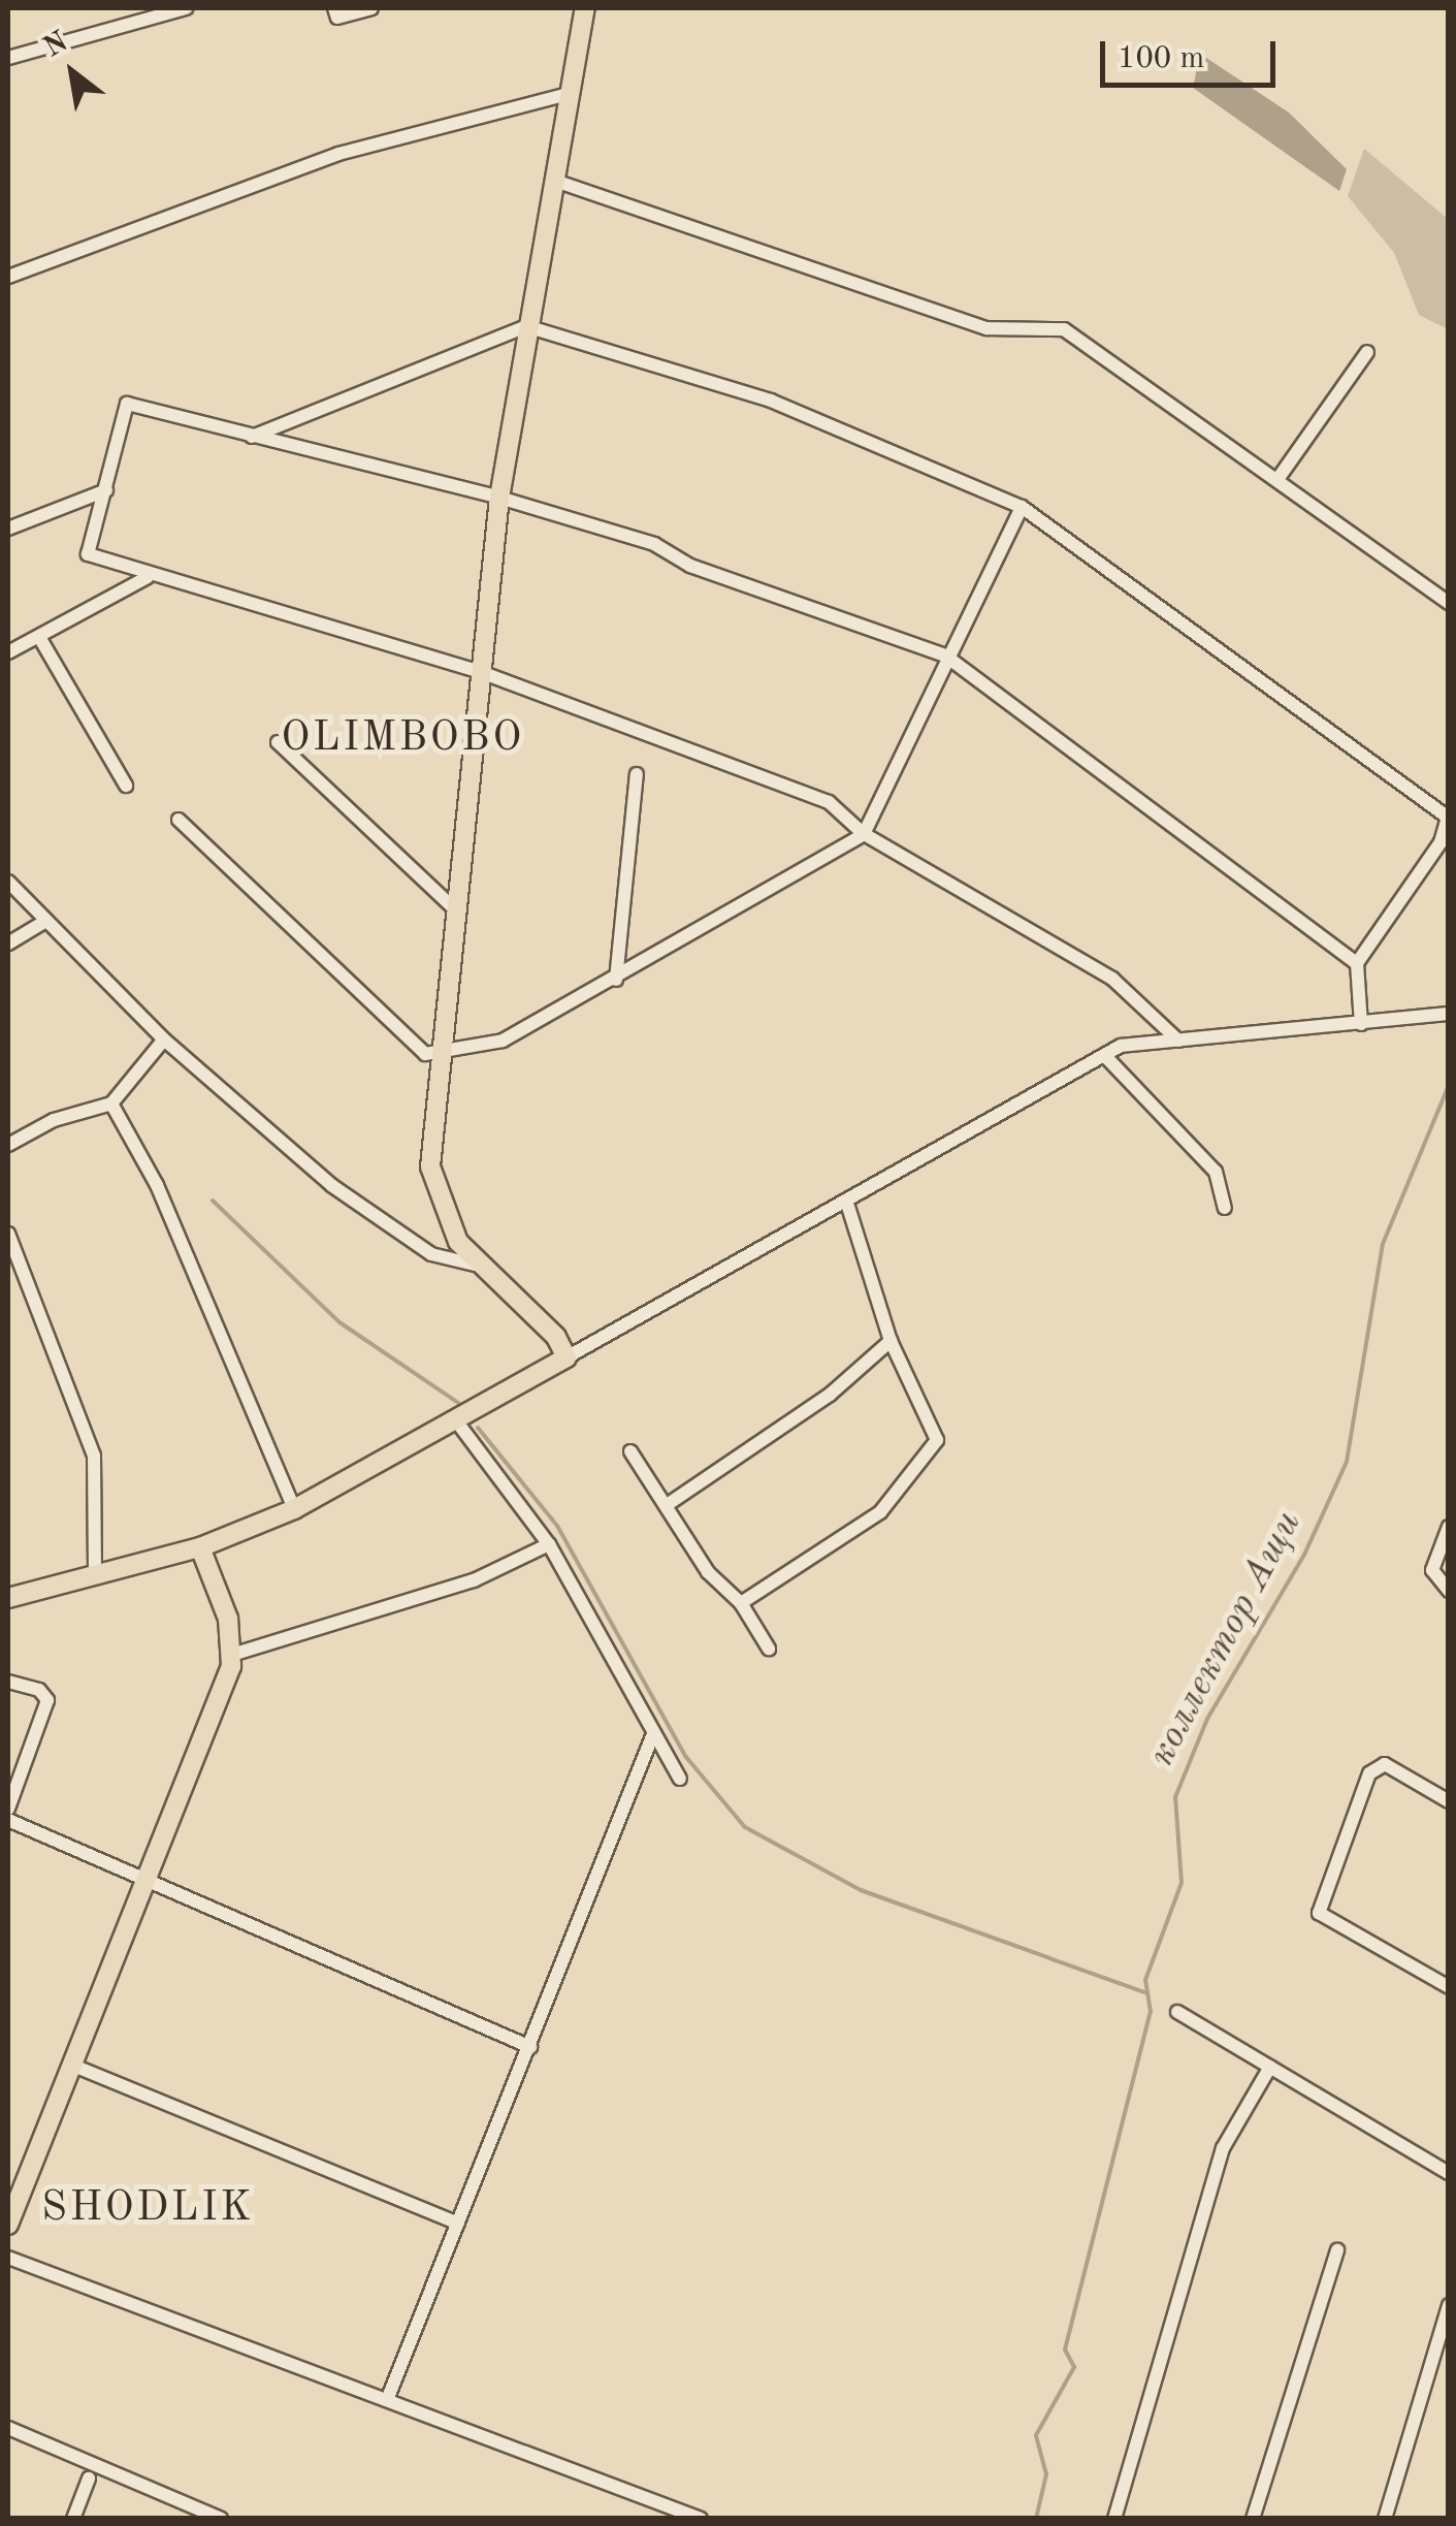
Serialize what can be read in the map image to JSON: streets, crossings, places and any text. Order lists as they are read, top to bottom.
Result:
{
  "districts": ["OLIMBOBO", "SHODLIK"],
  "water": ["коллектор Ащи"],
  "scale_bar": "100 m",
  "north": "top left"
}
